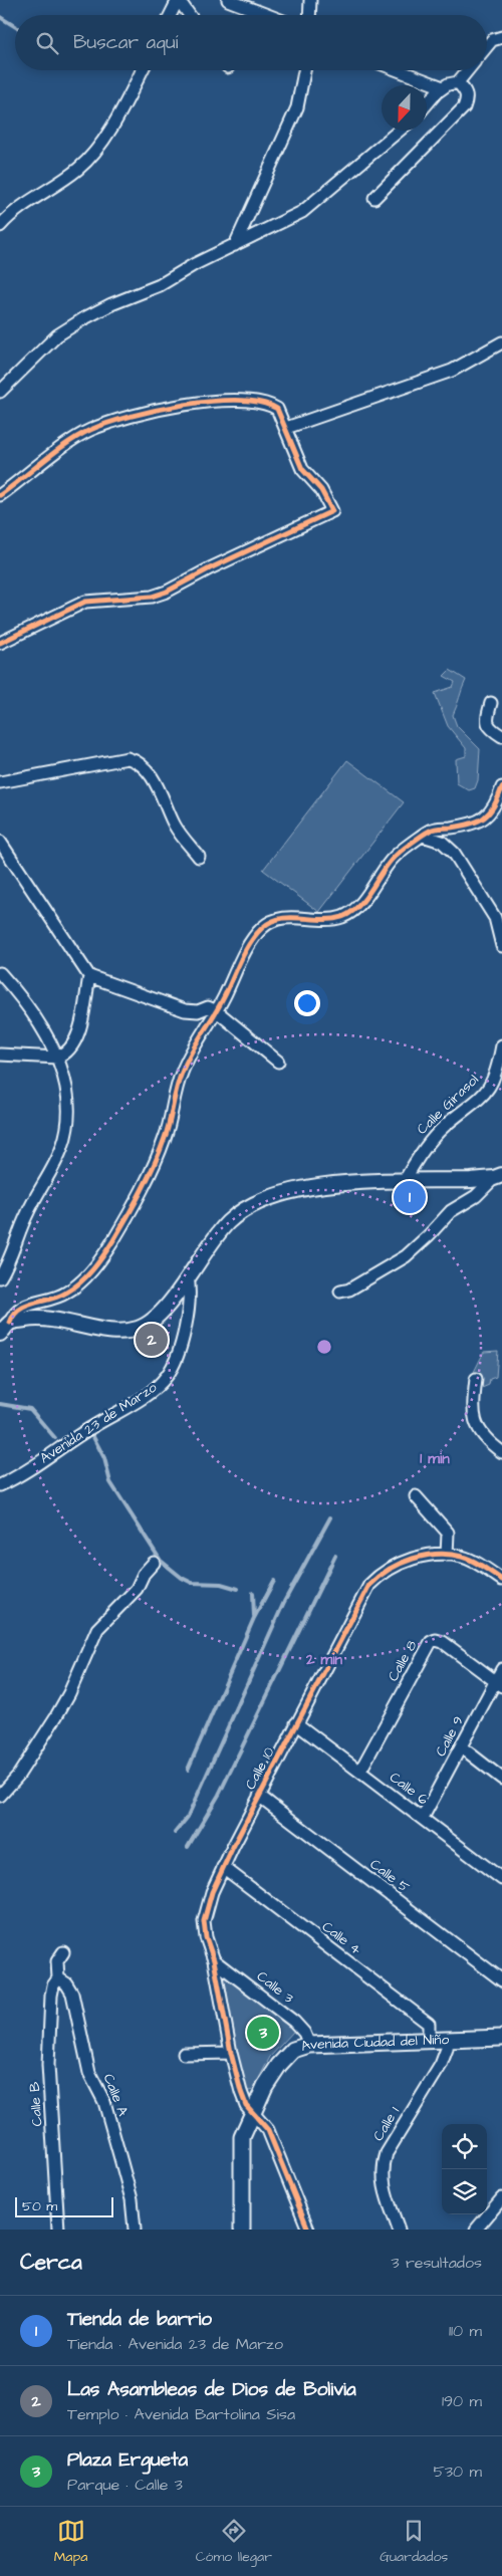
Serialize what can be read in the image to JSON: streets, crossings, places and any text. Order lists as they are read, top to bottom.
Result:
{
  "streets": {
    "main road": ["Avenida Ciudad del Niño"],
    "street": [
      "Calle Girasol",
      "Avenida 23 de Marzo",
      "Calle 8",
      "Calle 9",
      "Calle 10",
      "Calle 6",
      "Calle 5",
      "Calle 4",
      "Calle 3",
      "Calle A",
      "Calle B",
      "Calle 1"
    ]
  },
  "crossings": [
    ["Calle 8", "Calle 9"],
    ["Calle 8", "Calle 6"],
    ["Calle 9", "Calle 6"],
    ["Calle 10", "Calle 6"],
    ["Calle 10", "Calle 5"],
    ["Calle 10", "Calle 4"],
    ["Calle 10", "Calle 3"],
    ["Calle 10", "Avenida Ciudad del Niño"],
    ["Calle 4", "Avenida Ciudad del Niño"],
    ["Calle 3", "Avenida Ciudad del Niño"],
    ["Avenida Ciudad del Niño", "Calle 1"],
    ["Calle A", "Calle B"]
  ],
  "scale_bar": "50 m",
  "north": "bottom",
  "page": {
    "search": "Buscar aquí",
    "pins": ["1", "2", "3"],
    "scale": "50 m",
    "heading": ["Cerca", "3 resultados"],
    "list": [
      {
        "mark": "1",
        "name": "Tienda de barrio",
        "note": "Tienda · Avenida 23 de Marzo",
        "value": "110 m"
      },
      {
        "mark": "2",
        "name": "Las Asambleas de Dios de Bolivia",
        "note": "Templo · Avenida Bartolina Sisa",
        "value": "190 m"
      },
      {
        "mark": "3",
        "name": "Plaza Ergueta",
        "note": "Parque · Calle 3",
        "value": "530 m"
      }
    ],
    "nav": ["Mapa", "Cómo llegar", "Guardados"]
  },
  "rings": ["1 min", "2 min"]
}
